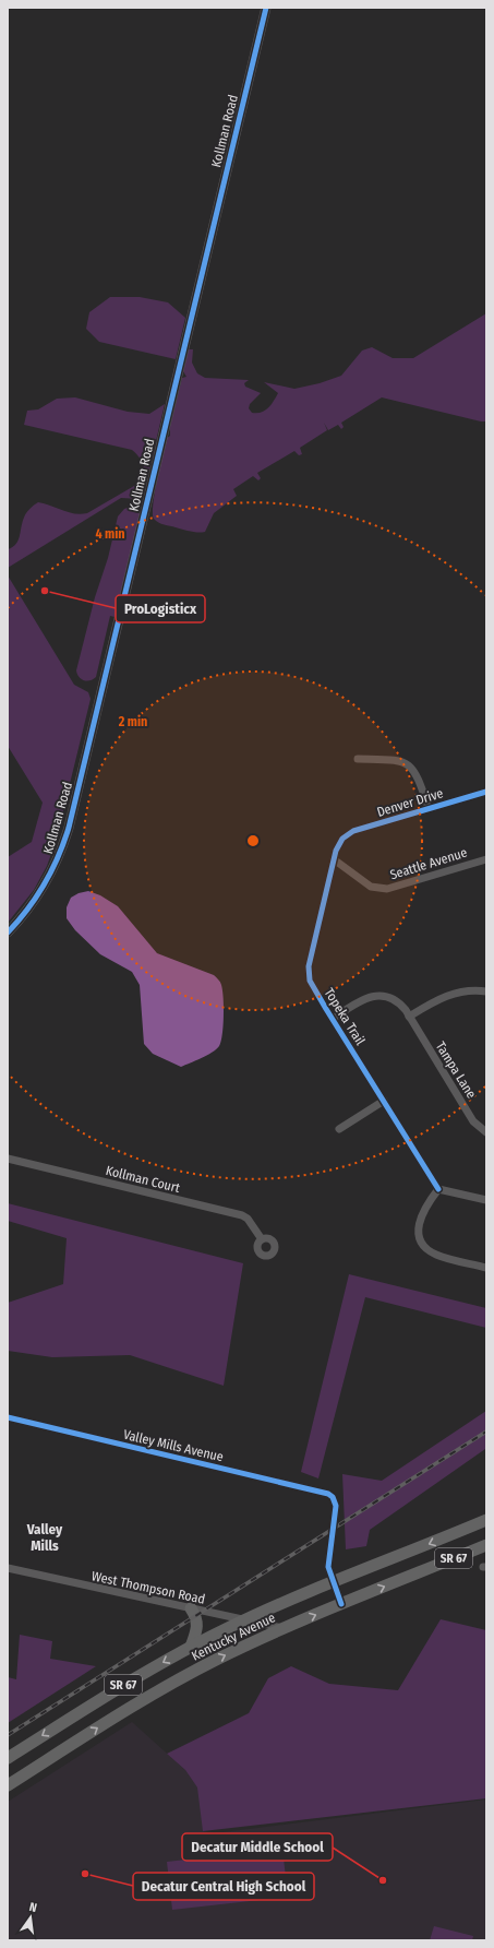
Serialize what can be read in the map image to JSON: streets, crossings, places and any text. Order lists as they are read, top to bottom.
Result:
{
  "streets": {
    "main road": ["SR 67", "Kentucky Avenue"],
    "street": [
      "Kollman Road",
      "Denver Drive",
      "Seattle Avenue",
      "Topeka Trail",
      "Tampa Lane",
      "Kollman Court",
      "Valley Mills Avenue",
      "West Thompson Road"
    ]
  },
  "crossings": [
    ["Denver Drive", "Topeka Trail"],
    ["Seattle Avenue", "Topeka Trail"],
    ["Topeka Trail", "Tampa Lane"],
    ["Valley Mills Avenue", "Kentucky Avenue"],
    ["West Thompson Road", "Kentucky Avenue"]
  ],
  "districts": ["Valley Mills"],
  "places": ["ProLogisticx", "Decatur Central High School", "Decatur Middle School"],
  "north": "top",
  "rings": ["4 min", "2 min"]
}
